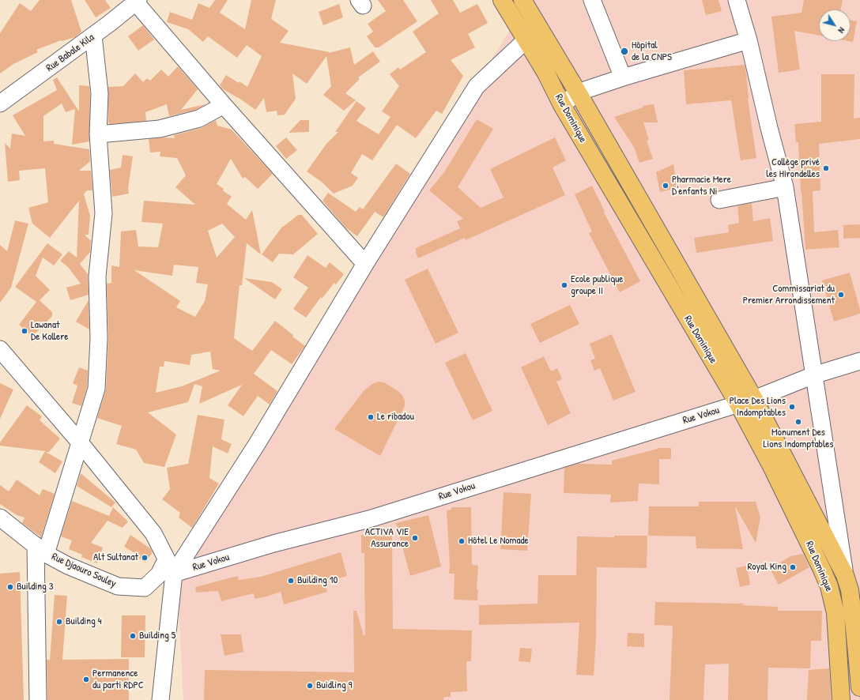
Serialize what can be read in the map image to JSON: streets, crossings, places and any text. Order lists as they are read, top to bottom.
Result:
{
  "streets": {
    "main road": ["Rue Dominique"],
    "street": ["Rue Babale Kila", "Rue Vokou", "Rue Djaouro Souley"]
  },
  "crossings": [
    ["Rue Dominique", "Rue Vokou"],
    ["Rue Dominique", "Rue Djaouro Souley"],
    ["Rue Vokou", "Rue Djaouro Souley"]
  ],
  "places": [
    "Hôpital de la CNPS",
    "Collège privé les Hirondelles",
    "Pharmacie Mere D'enfants Ni",
    "Ecole publique groupe II",
    "Commissariat du Premier Arrondissement",
    "Lawanat De Kollere",
    "Place Des Lions Indomptables",
    "Le ribadou",
    "Monument Des Lions Indomptables",
    "ACTIVA VIE Assurance",
    "Hôtel Le Nomade",
    "Alt Sultanat",
    "Royal King",
    "Building 10",
    "Building 3",
    "Building 4",
    "Building 5",
    "Permanence du parti RDPC",
    "Buidling 9"
  ],
  "north": "bottom right"
}
